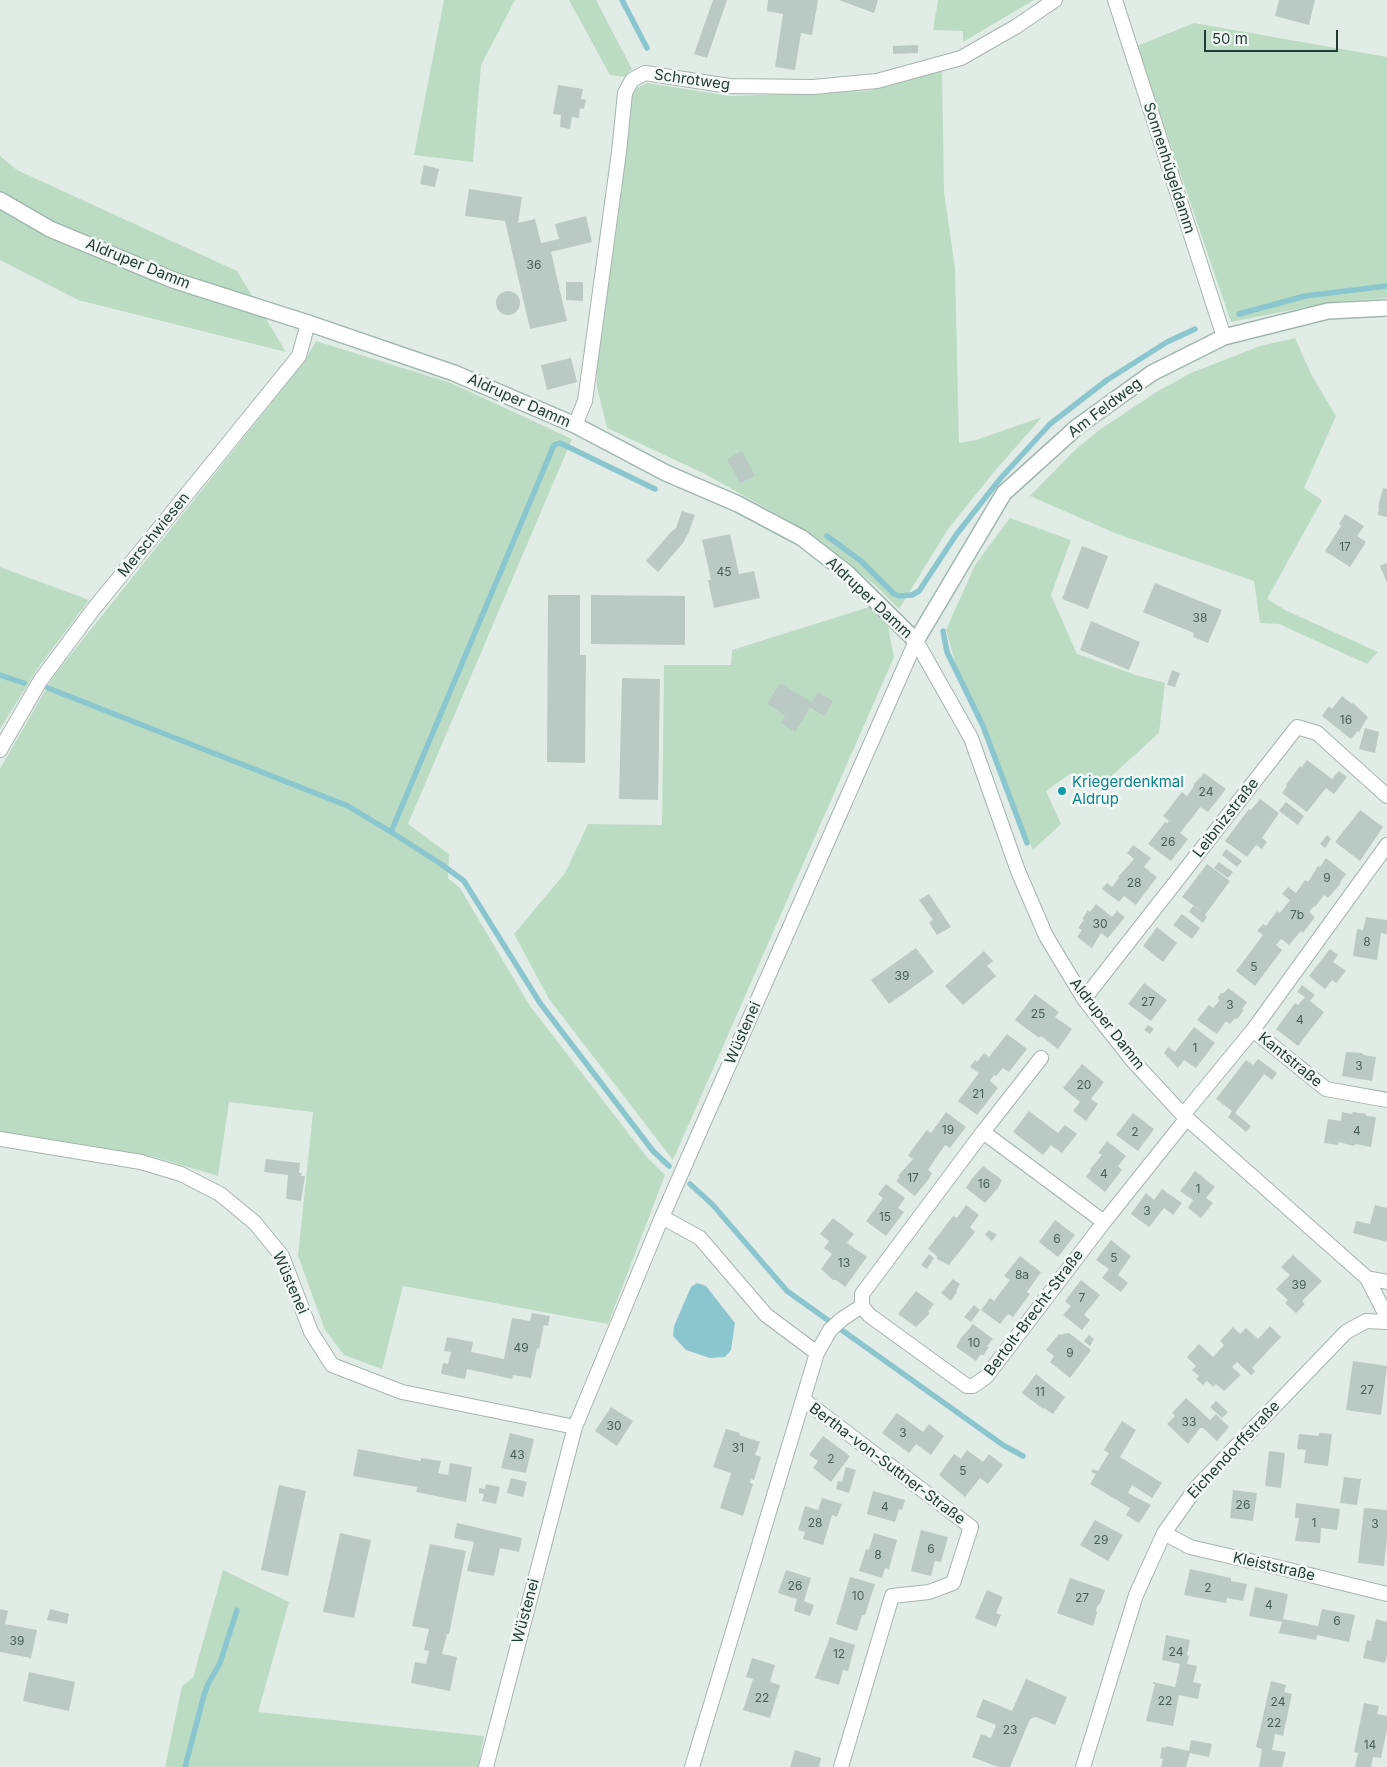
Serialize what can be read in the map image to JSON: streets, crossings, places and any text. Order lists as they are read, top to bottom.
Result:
{
  "streets": {
    "street": [
      "Schrotweg",
      "Sonnenhügeldamm",
      "Aldruper Damm",
      "Am Feldweg",
      "Merschwiesen",
      "Leibnizstraße",
      "Wüstenei",
      "Kantstraße",
      "Bertolt-Brecht-Straße",
      "Eichendorffstraße",
      "Bertha-von-Suttner-Straße",
      "Kleiststraße"
    ]
  },
  "crossings": [
    ["Schrotweg", "Aldruper Damm"],
    ["Sonnenhügeldamm", "Am Feldweg"],
    ["Aldruper Damm", "Am Feldweg"],
    ["Aldruper Damm", "Merschwiesen"],
    ["Aldruper Damm", "Leibnizstraße"],
    ["Aldruper Damm", "Wüstenei"],
    ["Aldruper Damm", "Bertolt-Brecht-Straße"],
    ["Am Feldweg", "Wüstenei"],
    ["Bertolt-Brecht-Straße", "Bertha-von-Suttner-Straße"],
    ["Eichendorffstraße", "Kleiststraße"]
  ],
  "places": ["Kriegerdenkmal Aldrup"],
  "house_numbers": [
    "36",
    "17",
    "45",
    "38",
    "16",
    "24",
    "26",
    "9",
    "28",
    "7b",
    "30",
    "8",
    "5",
    "39",
    "27",
    "3",
    "25",
    "4",
    "1",
    "3",
    "20",
    "21",
    "19",
    "4",
    "2",
    "4",
    "17",
    "16",
    "1",
    "3",
    "15",
    "6",
    "5",
    "13",
    "8a",
    "39",
    "7",
    "10",
    "49",
    "9",
    "27",
    "11",
    "33",
    "30",
    "3",
    "31",
    "43",
    "2",
    "5",
    "26",
    "4",
    "28",
    "1",
    "3",
    "29",
    "6",
    "8",
    "26",
    "2",
    "10",
    "27",
    "4",
    "6",
    "39",
    "24",
    "12",
    "22",
    "22",
    "24",
    "22",
    "23",
    "14"
  ],
  "scale_bar": "50 m"
}
